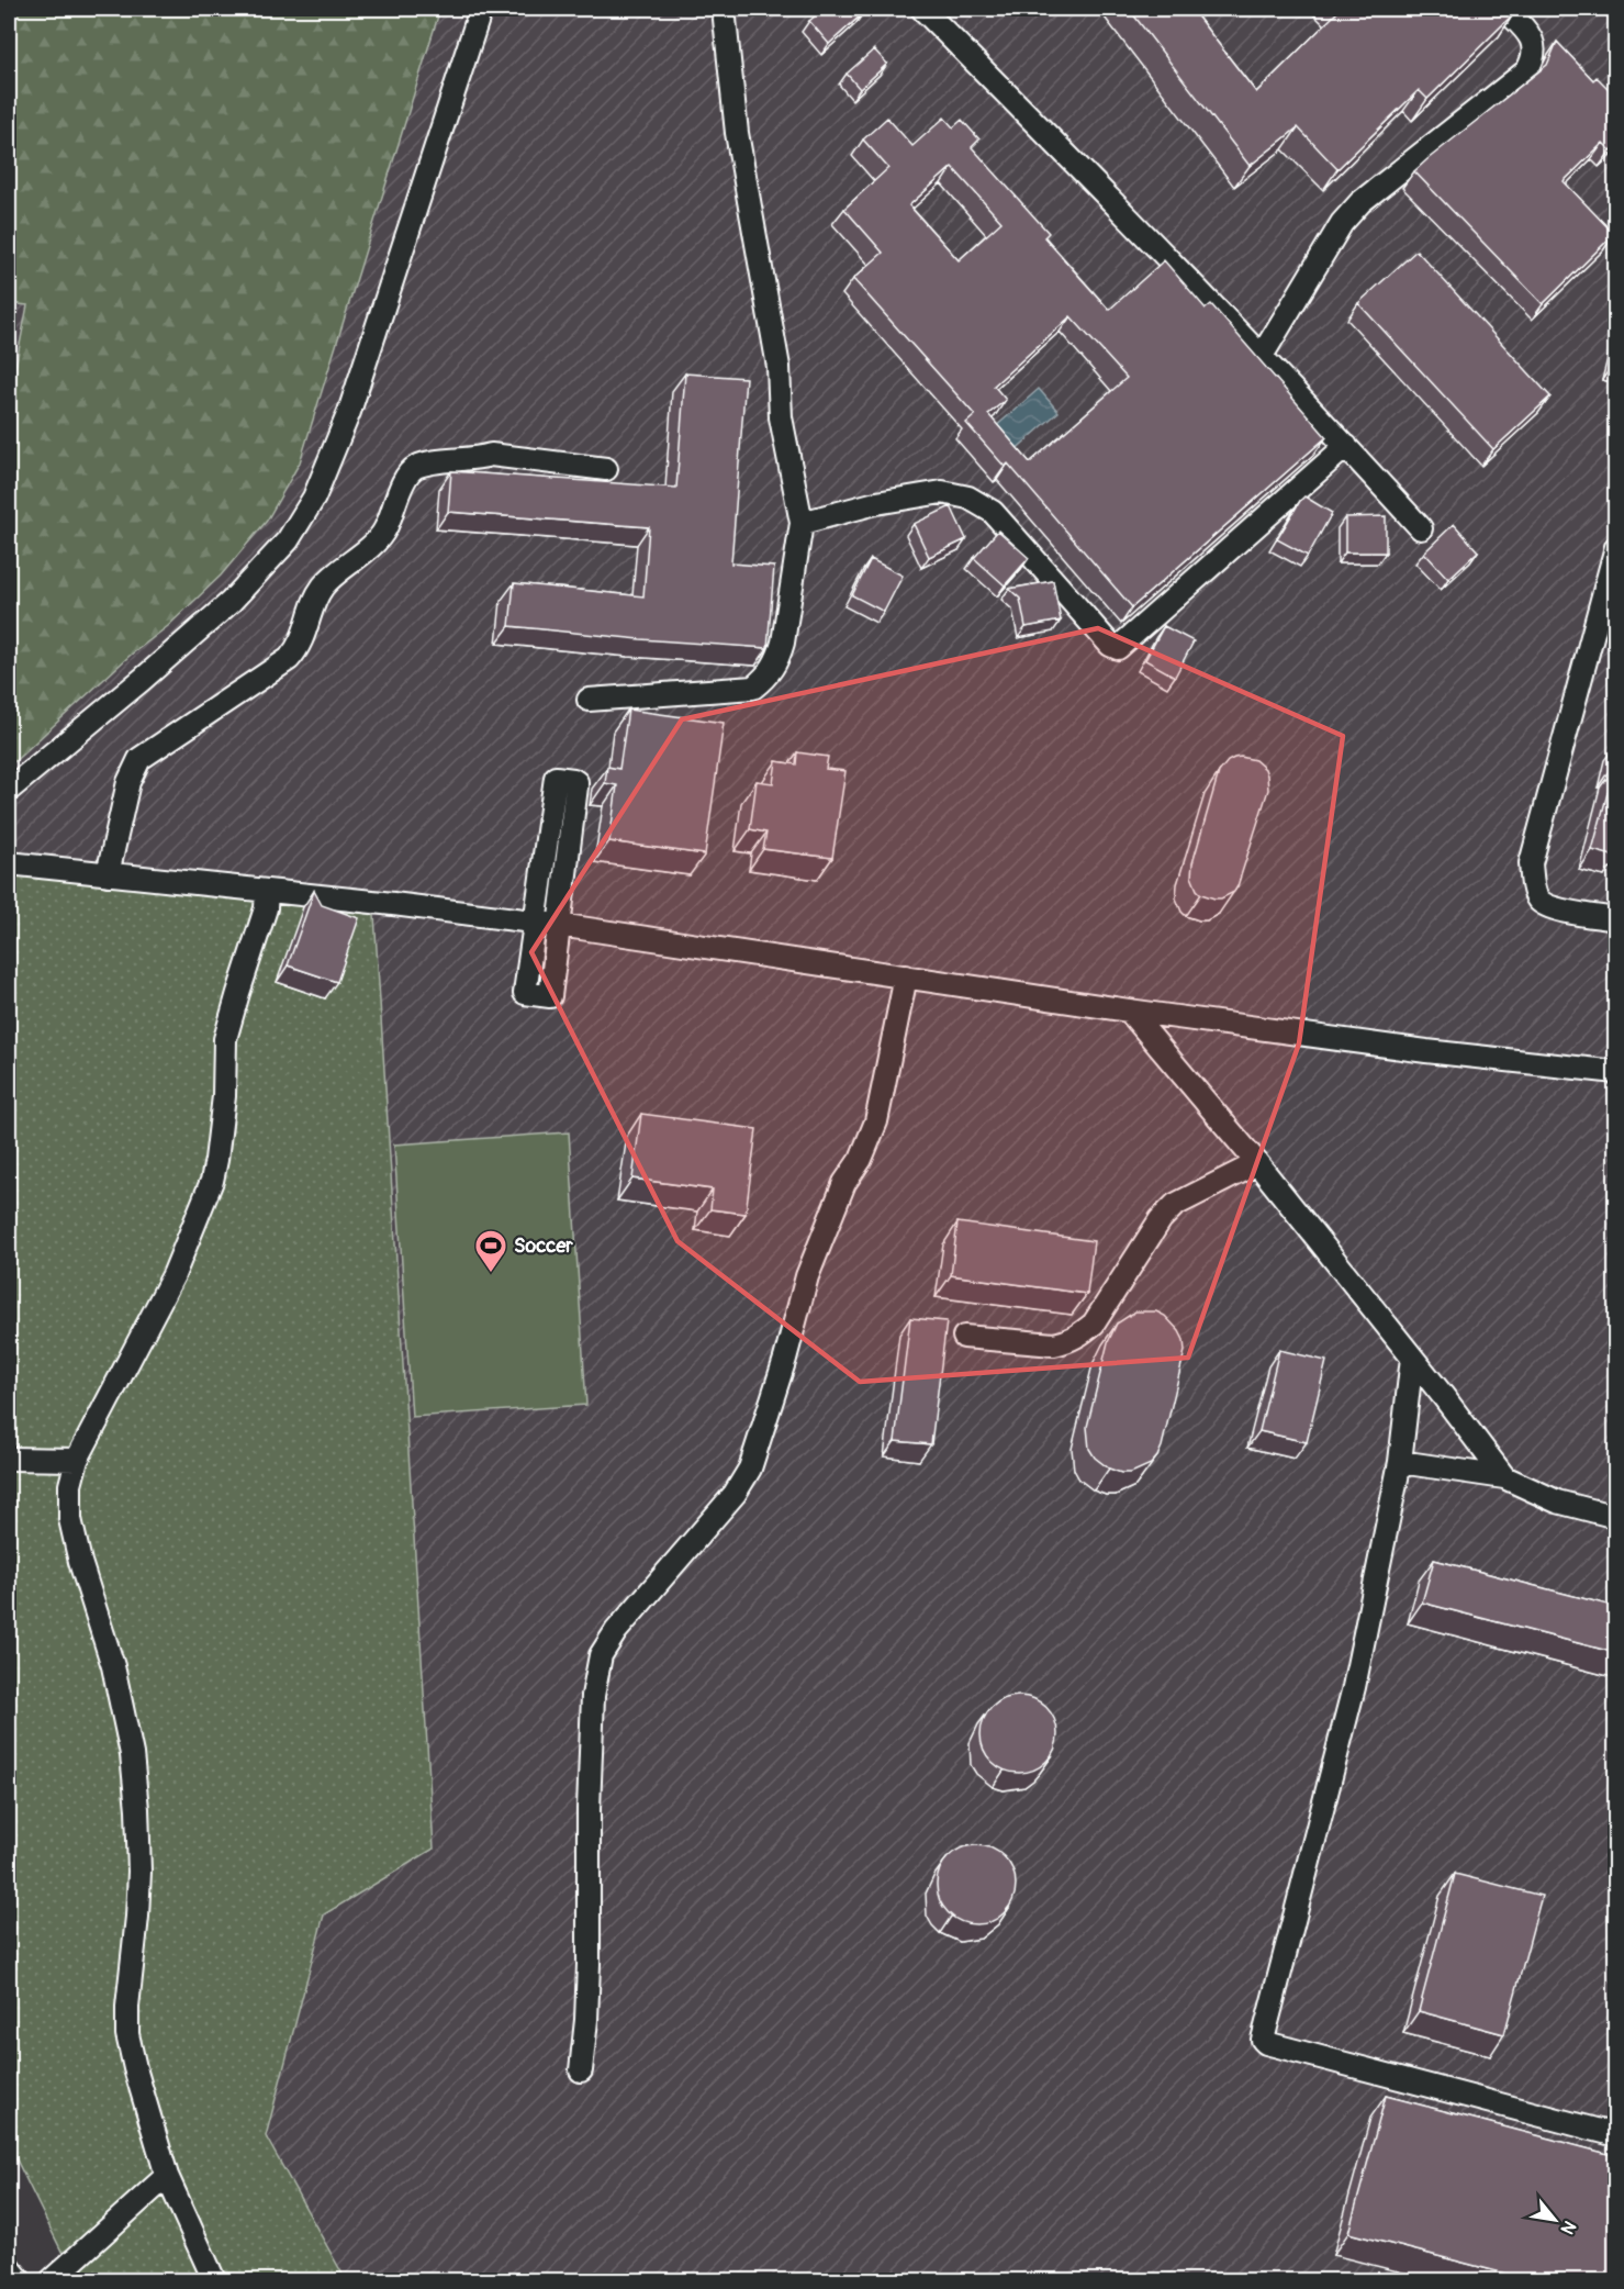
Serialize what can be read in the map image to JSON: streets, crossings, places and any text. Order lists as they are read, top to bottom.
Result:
{
  "places": {
    "sports": ["Soccer"]
  },
  "north": "bottom right"
}
